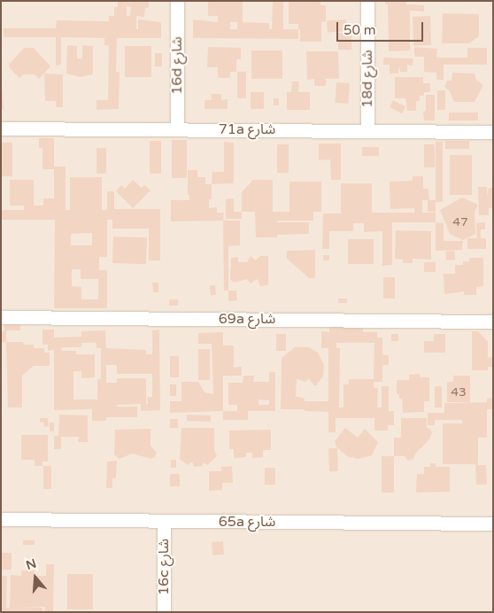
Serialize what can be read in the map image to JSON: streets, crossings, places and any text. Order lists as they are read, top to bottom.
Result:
{
  "streets": {
    "street": [
      "16d شارع",
      "18d شارع",
      "71a شارع",
      "69a شارع",
      "65a شارع",
      "16c شارع"
    ]
  },
  "crossings": [
    ["16d شارع", "71a شارع"],
    ["18d شارع", "71a شارع"],
    ["65a شارع", "16c شارع"]
  ],
  "house_numbers": ["47", "43"],
  "scale_bar": "50 m",
  "north": "top"
}
